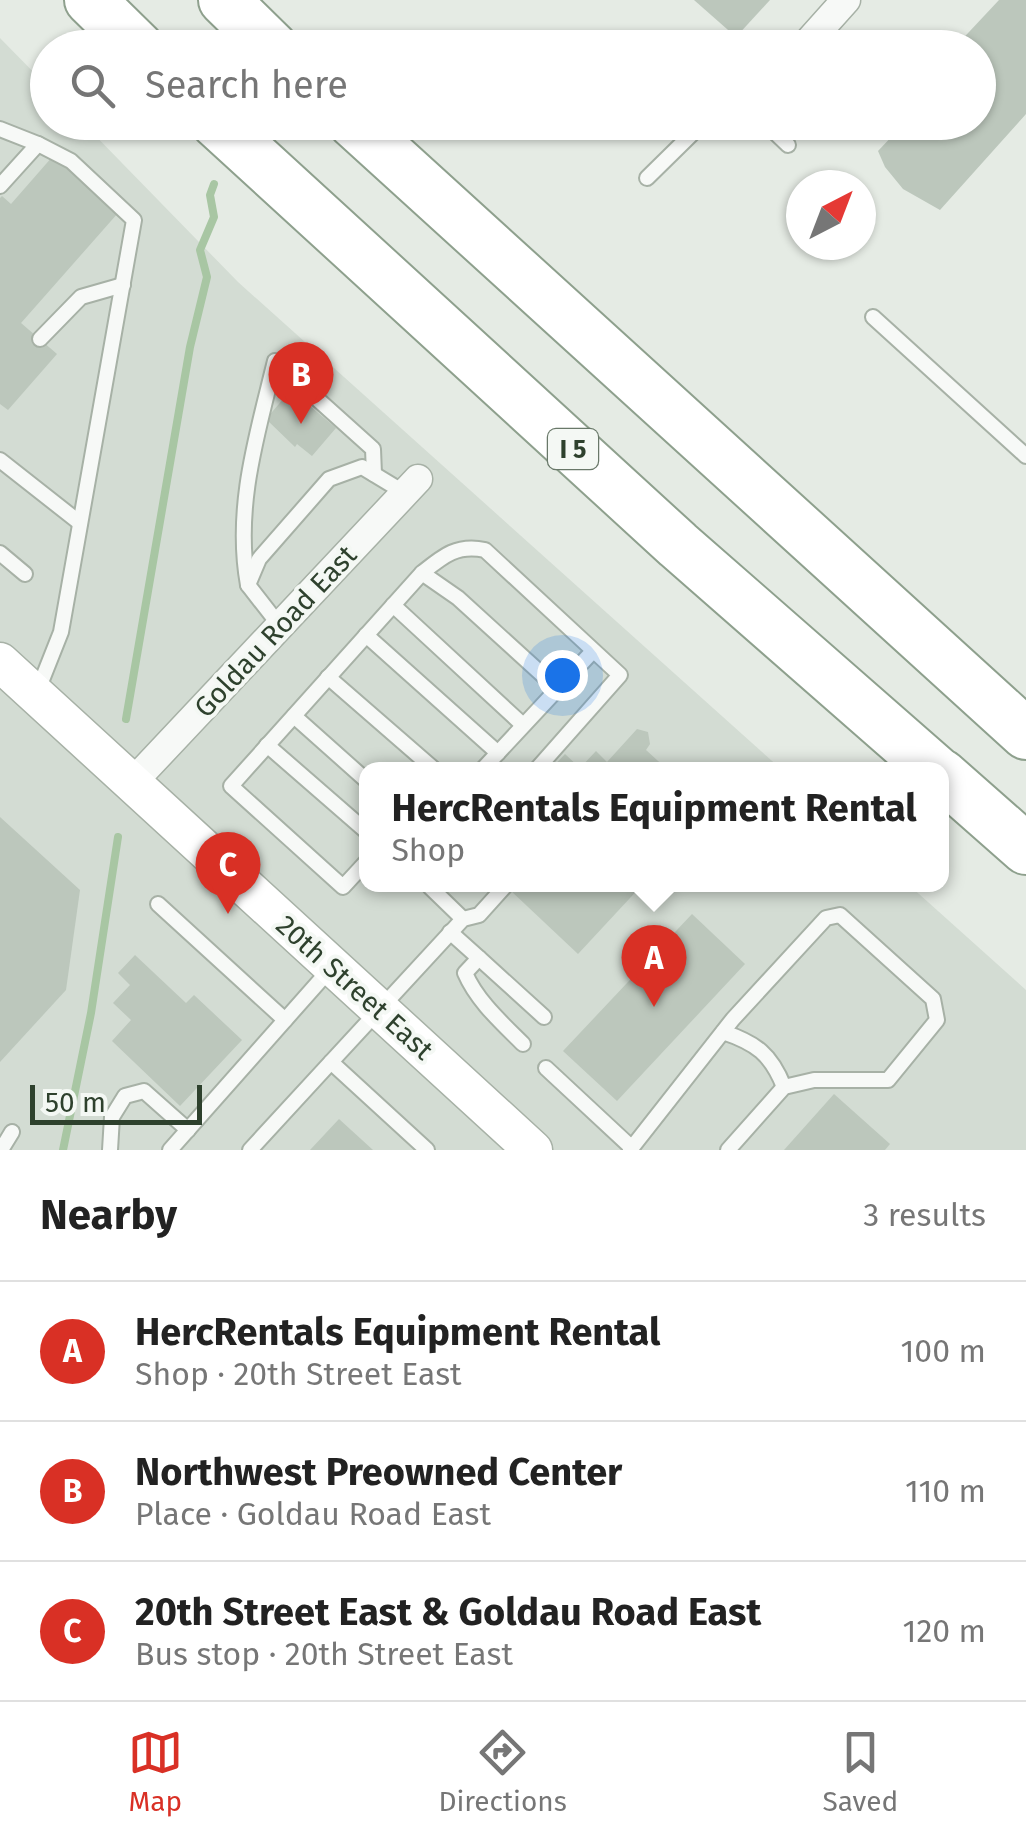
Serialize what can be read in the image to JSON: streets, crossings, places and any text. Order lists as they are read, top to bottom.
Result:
{
  "streets": {
    "highway": ["I 5"],
    "main road": ["20th Street East"],
    "street": ["Goldau Road East"]
  },
  "crossings": [
    ["Goldau Road East", "20th Street East"]
  ],
  "scale_bar": "50 m",
  "north": "top right",
  "page": {
    "search": "Search here",
    "pins": ["B", "C", "A"],
    "popup": ["HercRentals Equipment Rental", "Shop"],
    "scale": "50 m",
    "heading": ["Nearby", "3 results"],
    "list": [
      {
        "mark": "A",
        "name": "HercRentals Equipment Rental",
        "note": "Shop · 20th Street East",
        "value": "100 m"
      },
      {
        "mark": "B",
        "name": "Northwest Preowned Center",
        "note": "Place · Goldau Road East",
        "value": "110 m"
      },
      {
        "mark": "C",
        "name": "20th Street East & Goldau Road East",
        "note": "Bus stop · 20th Street East",
        "value": "120 m"
      }
    ],
    "nav": ["Map", "Directions", "Saved"]
  }
}
